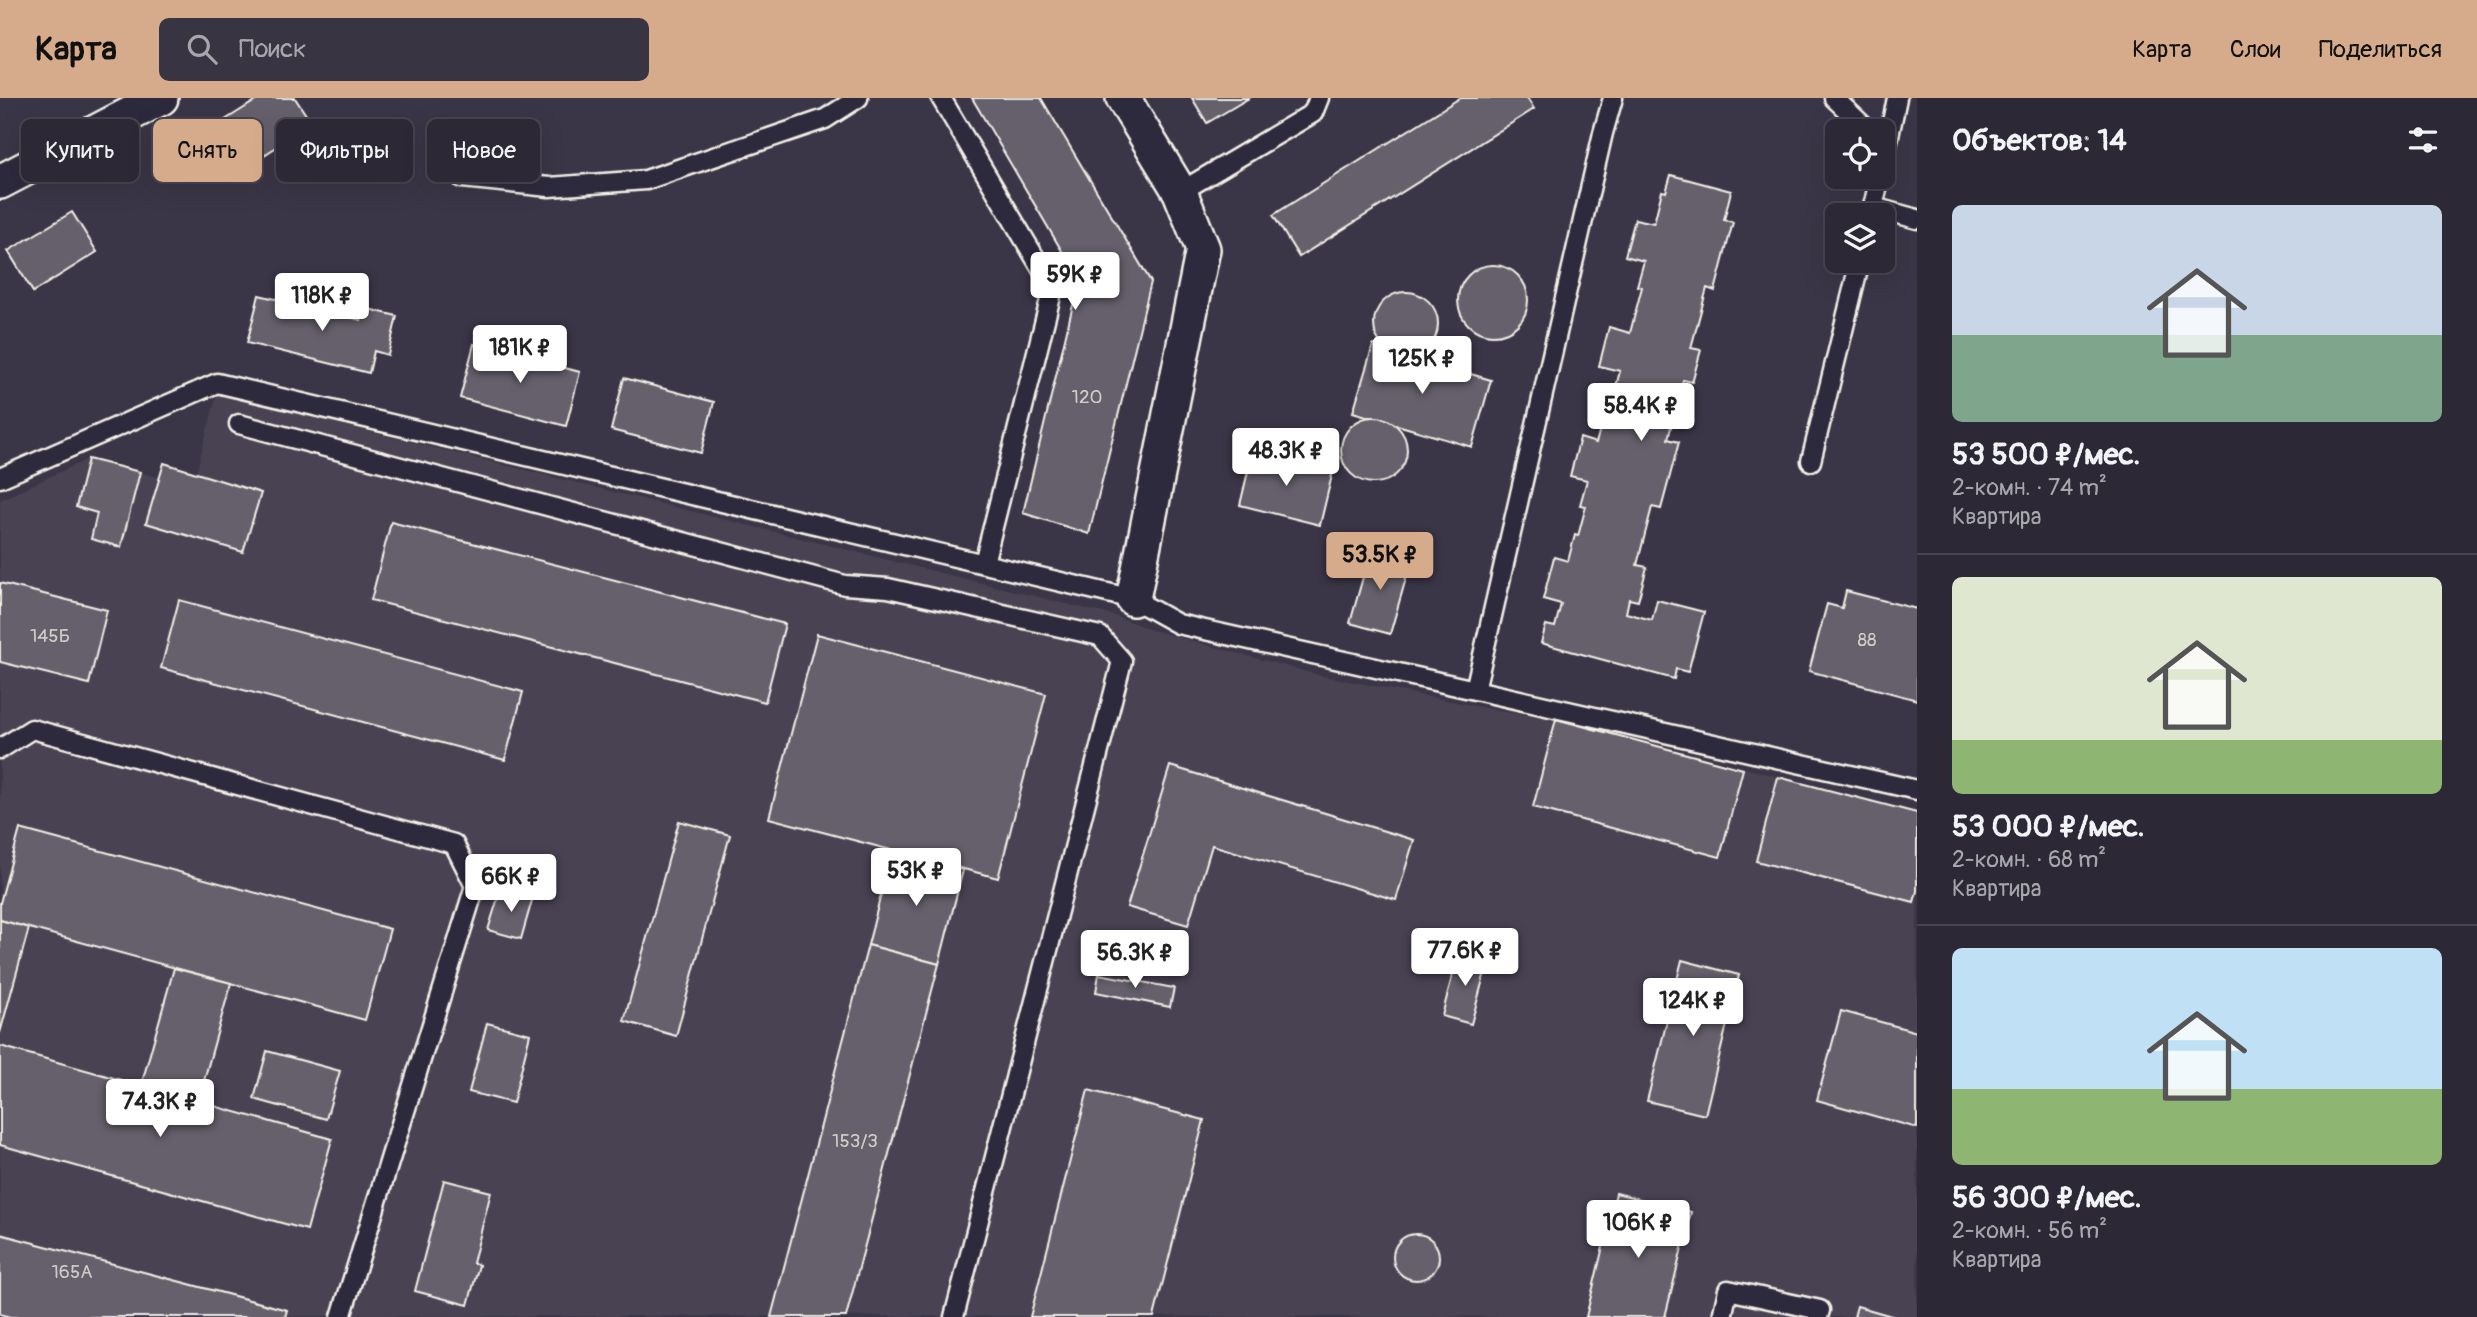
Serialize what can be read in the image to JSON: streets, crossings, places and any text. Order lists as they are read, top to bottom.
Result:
{
  "house_numbers": [
    "120",
    "145Б",
    "88",
    "153/3",
    "165А"
  ],
  "page": {
    "header": "Карта",
    "search": "Поиск",
    "nav": ["Карта", "Слои", "Поделиться"],
    "heading": "Объектов: 14",
    "chip": [
      "Купить",
      "Снять",
      "Фильтры",
      "Новое"
    ],
    "list": [
      {
        "name": "53 500 ₽/мес.",
        "note": "2-комн. · 74 m² · Квартира"
      },
      {
        "name": "53 000 ₽/мес.",
        "note": "2-комн. · 68 m² · Квартира"
      },
      {
        "name": "56 300 ₽/мес.",
        "note": "2-комн. · 56 m² · Квартира"
      }
    ],
    "price": [
      "59K ₽",
      "118K ₽",
      "181K ₽",
      "125K ₽",
      "58.4K ₽",
      "48.3K ₽",
      "53.5K ₽",
      "53K ₽",
      "66K ₽",
      "77.6K ₽",
      "56.3K ₽",
      "124K ₽",
      "74.3K ₽",
      "106K ₽"
    ]
  }
}
